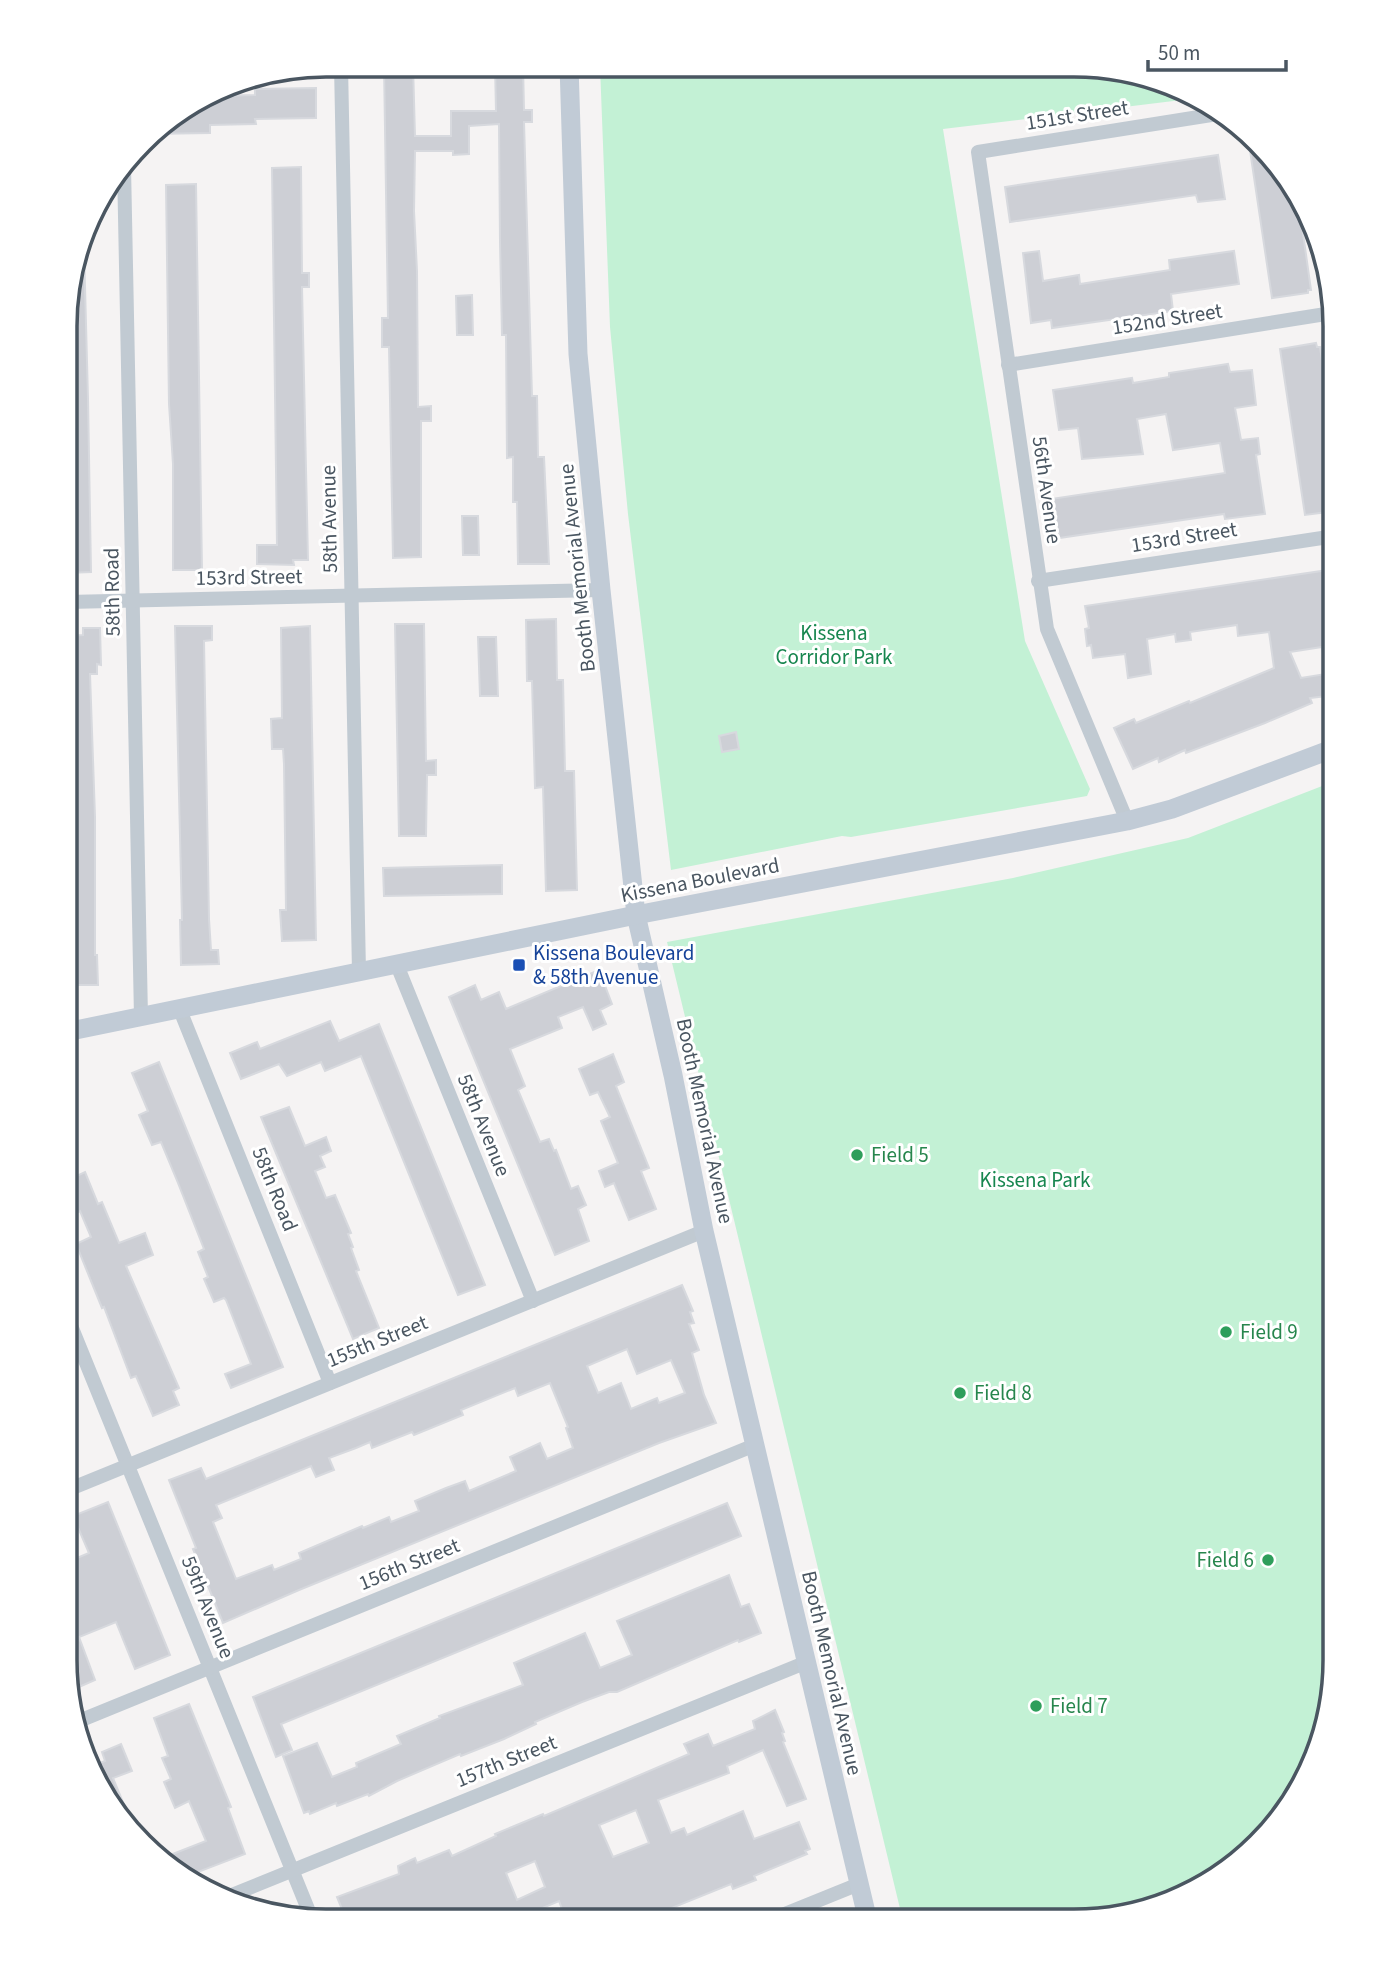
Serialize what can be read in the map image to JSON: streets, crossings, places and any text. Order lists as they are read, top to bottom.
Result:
{
  "streets": {
    "street": [
      "151st Street",
      "152nd Street",
      "56th Avenue",
      "58th Avenue",
      "153rd Street",
      "Booth Memorial Avenue",
      "58th Road",
      "Kissena Boulevard",
      "155th Street",
      "156th Street",
      "59th Avenue",
      "157th Street"
    ]
  },
  "crossings": [
    ["151st Street", "56th Avenue"],
    ["152nd Street", "56th Avenue"],
    ["56th Avenue", "153rd Street"],
    ["56th Avenue", "Kissena Boulevard"],
    ["58th Avenue", "153rd Street"],
    ["58th Avenue", "Kissena Boulevard"],
    ["58th Avenue", "155th Street"],
    ["153rd Street", "Booth Memorial Avenue"],
    ["153rd Street", "58th Road"],
    ["Booth Memorial Avenue", "Kissena Boulevard"],
    ["Booth Memorial Avenue", "155th Street"],
    ["Booth Memorial Avenue", "156th Street"],
    ["Booth Memorial Avenue", "157th Street"],
    ["58th Road", "Kissena Boulevard"],
    ["58th Road", "155th Street"],
    ["155th Street", "59th Avenue"],
    ["156th Street", "59th Avenue"],
    ["59th Avenue", "157th Street"]
  ],
  "parks": ["Kissena Corridor Park", "Kissena Park"],
  "places": {
    "transit": ["Kissena Boulevard & 58th Avenue"],
    "other": [
      "Field 5",
      "Field 9",
      "Field 8",
      "Field 6",
      "Field 7"
    ]
  },
  "scale_bar": "50 m"
}
